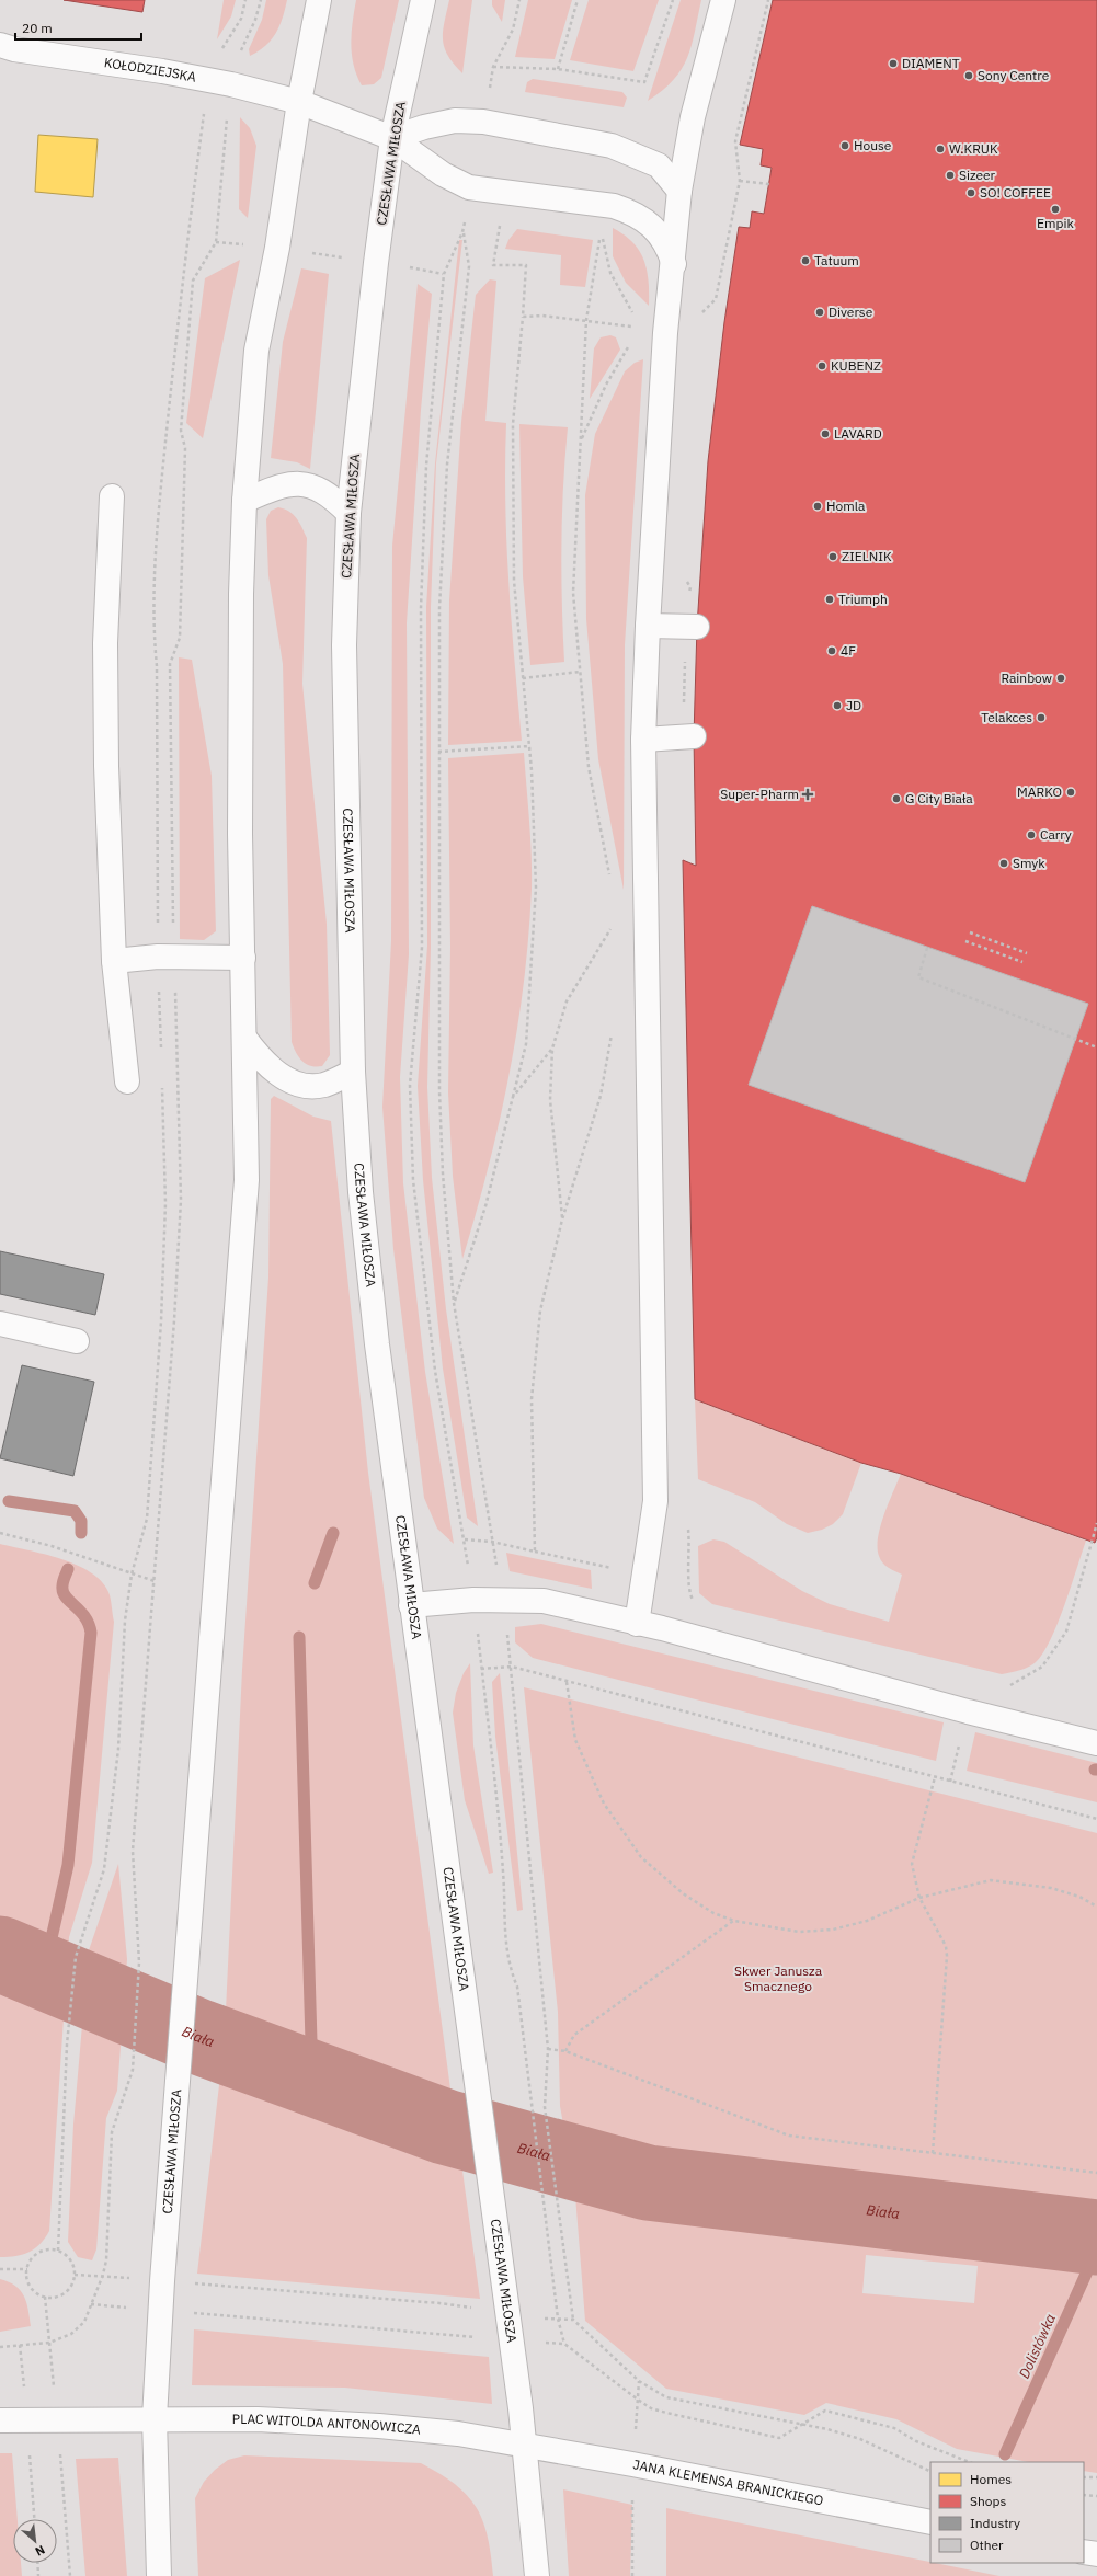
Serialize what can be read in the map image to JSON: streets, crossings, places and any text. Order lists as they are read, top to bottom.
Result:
{
  "streets": {
    "main road": [
      "KOŁODZIEJSKA",
      "CZESŁAWA MIŁOSZA",
      "PLAC WITOLDA ANTONOWICZA",
      "JANA KLEMENSA BRANICKIEGO"
    ]
  },
  "crossings": [
    ["KOŁODZIEJSKA", "CZESŁAWA MIŁOSZA"],
    ["CZESŁAWA MIŁOSZA", "PLAC WITOLDA ANTONOWICZA"],
    ["CZESŁAWA MIŁOSZA", "JANA KLEMENSA BRANICKIEGO"],
    ["PLAC WITOLDA ANTONOWICZA", "JANA KLEMENSA BRANICKIEGO"]
  ],
  "water": ["Biała", "Dolistówka"],
  "parks": ["Skwer Janusza Smacznego"],
  "places": {
    "other": [
      "DIAMENT",
      "Sony Centre",
      "House",
      "W.KRUK",
      "Sizeer",
      "SO! COFFEE",
      "Empik",
      "Tatuum",
      "Diverse",
      "KUBENZ",
      "LAVARD",
      "Homla",
      "ZIELNIK",
      "Triumph",
      "4F",
      "Rainbow",
      "JD",
      "Telakces",
      "MARKO",
      "G City Biała",
      "Carry",
      "Smyk"
    ],
    "health": ["Super-Pharm"]
  },
  "legend": [
    "Homes",
    "Shops",
    "Industry",
    "Other"
  ],
  "scale_bar": "20 m",
  "north": "bottom right"
}
